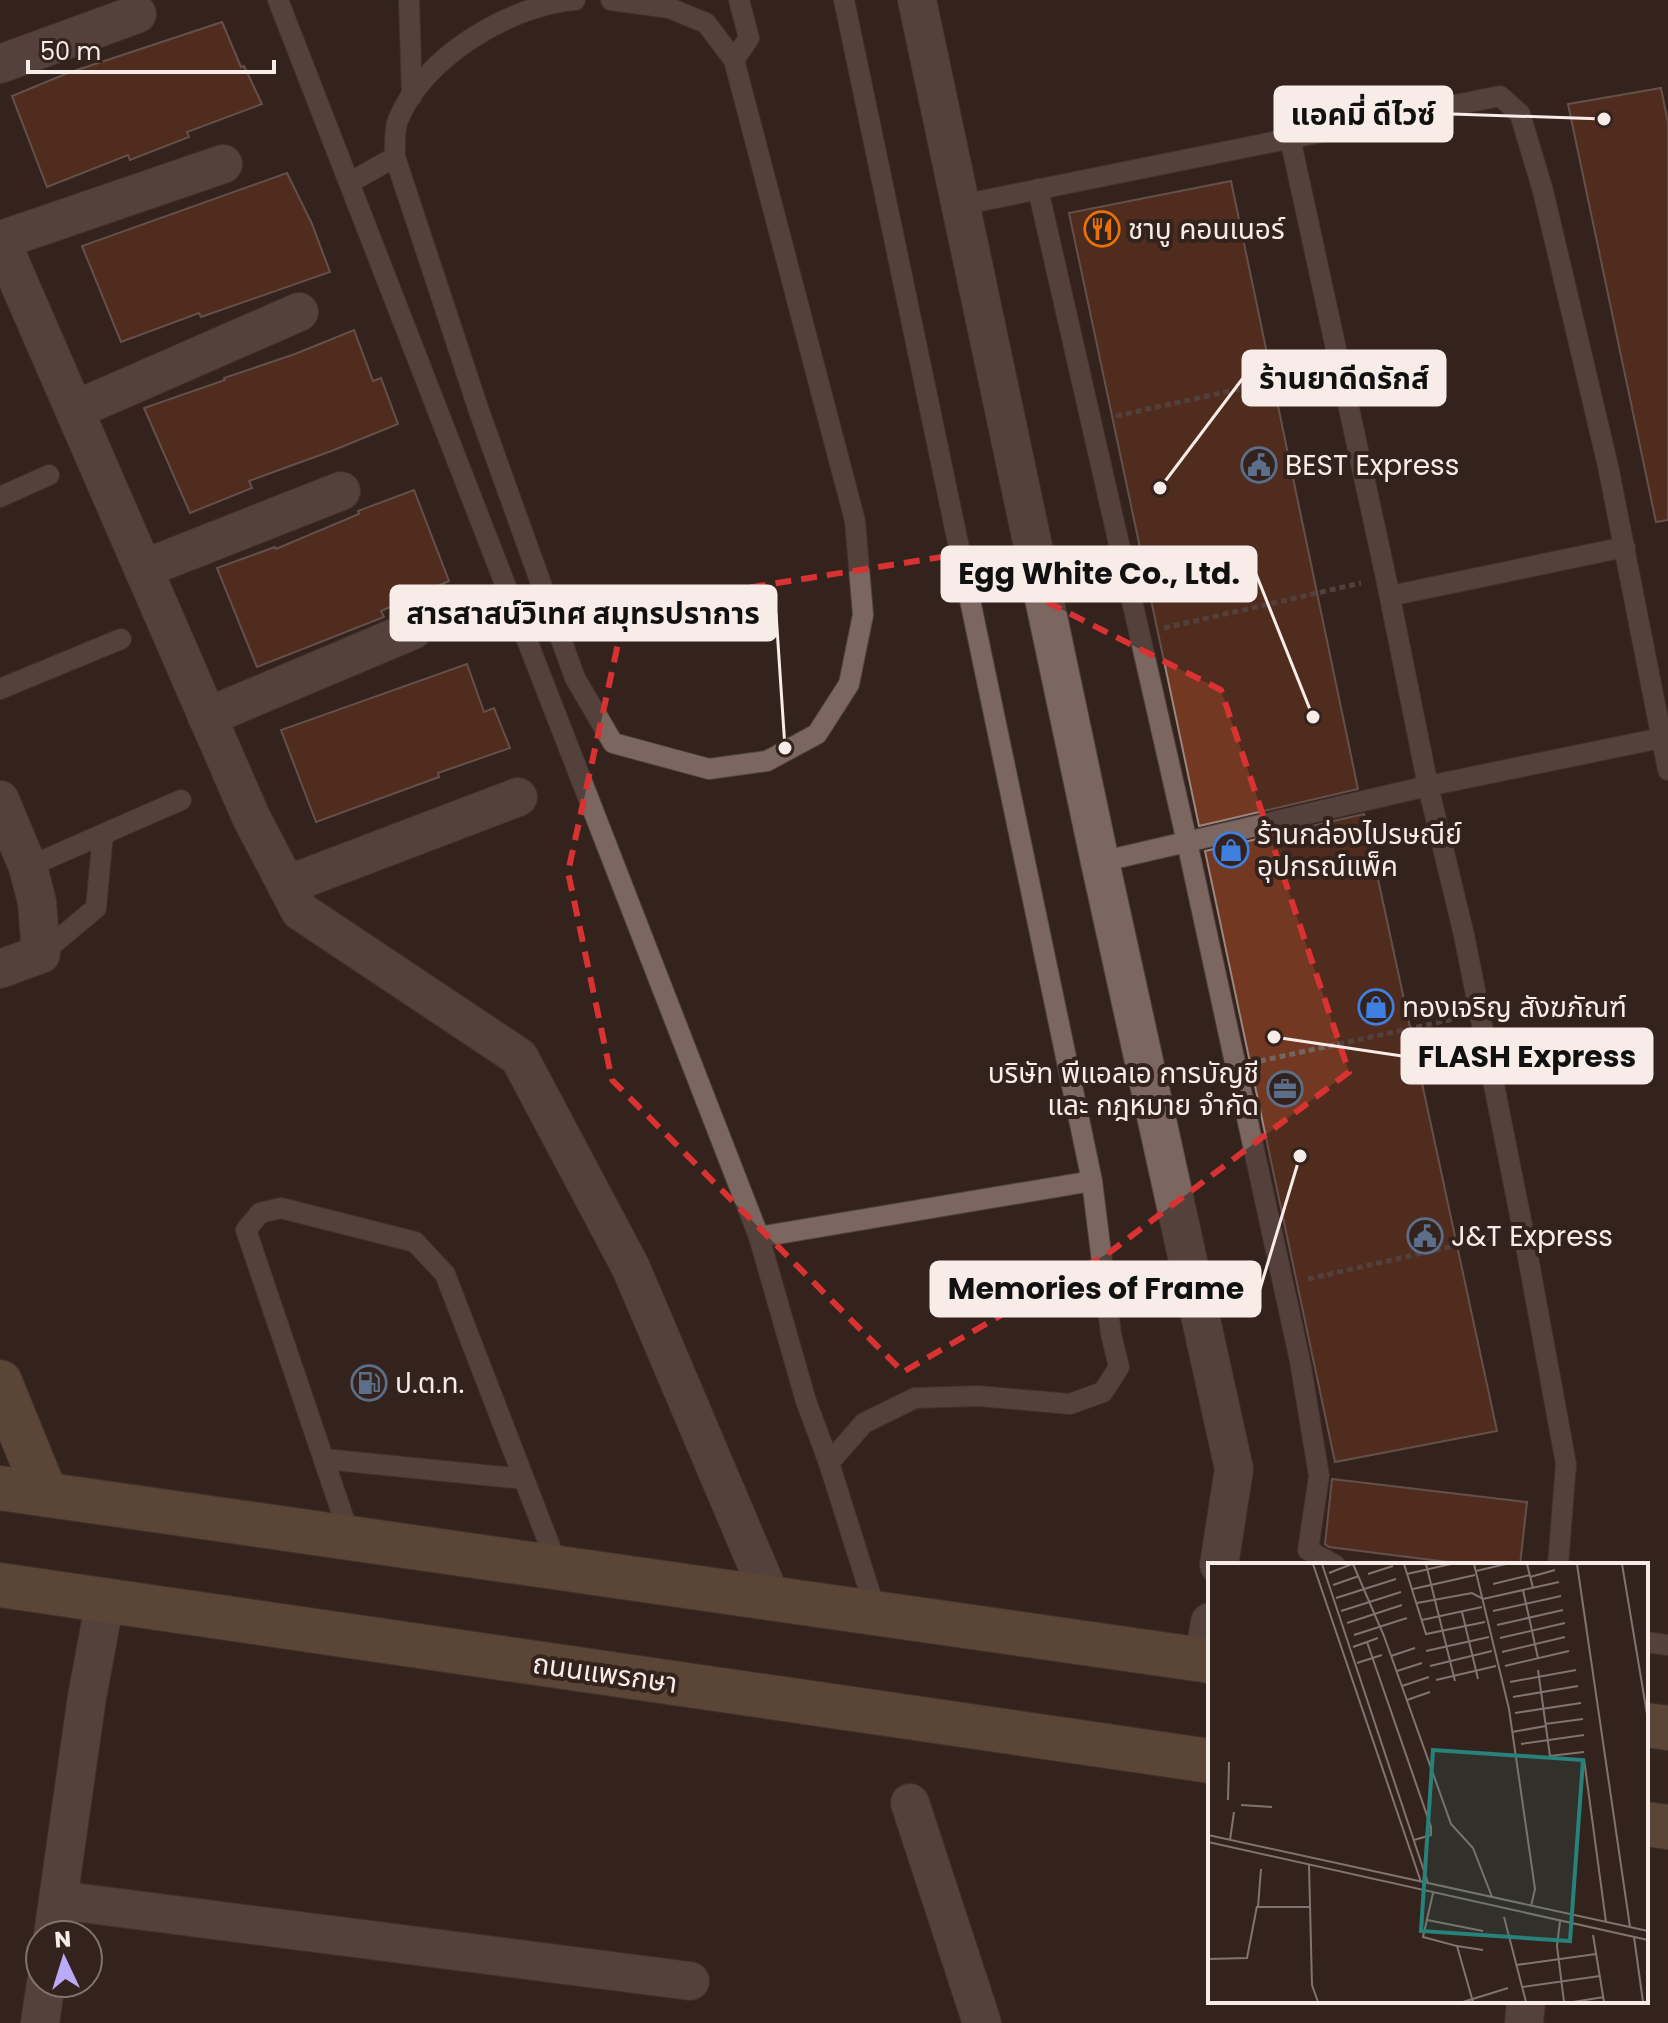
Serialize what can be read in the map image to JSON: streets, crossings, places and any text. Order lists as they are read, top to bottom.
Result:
{
  "streets": {
    "main road": ["ถนนแพรกษา"]
  },
  "places": {
    "other": [
      "แอคมี่ ดีไวซ์",
      "ร้านยาดีดรักส์",
      "Egg White Co., Ltd.",
      "สารสาสน์วิเทศ สมุทรปราการ",
      "FLASH Express",
      "Memories of Frame"
    ],
    "restaurant": ["ชาบู คอนเนอร์"],
    "public building": ["BEST Express", "J&T Express"],
    "shop": ["ร้านกล่องไปรษณีย์ อุปกรณ์แพ็ค", "ทองเจริญ สังฆภัณฑ์"],
    "office": ["บริษัท พีแอลเอ การบัญชี และ กฎหมาย จำกัด"],
    "fuel station": ["ป.ต.ท."]
  },
  "scale_bar": "50 m",
  "north": "top"
}
